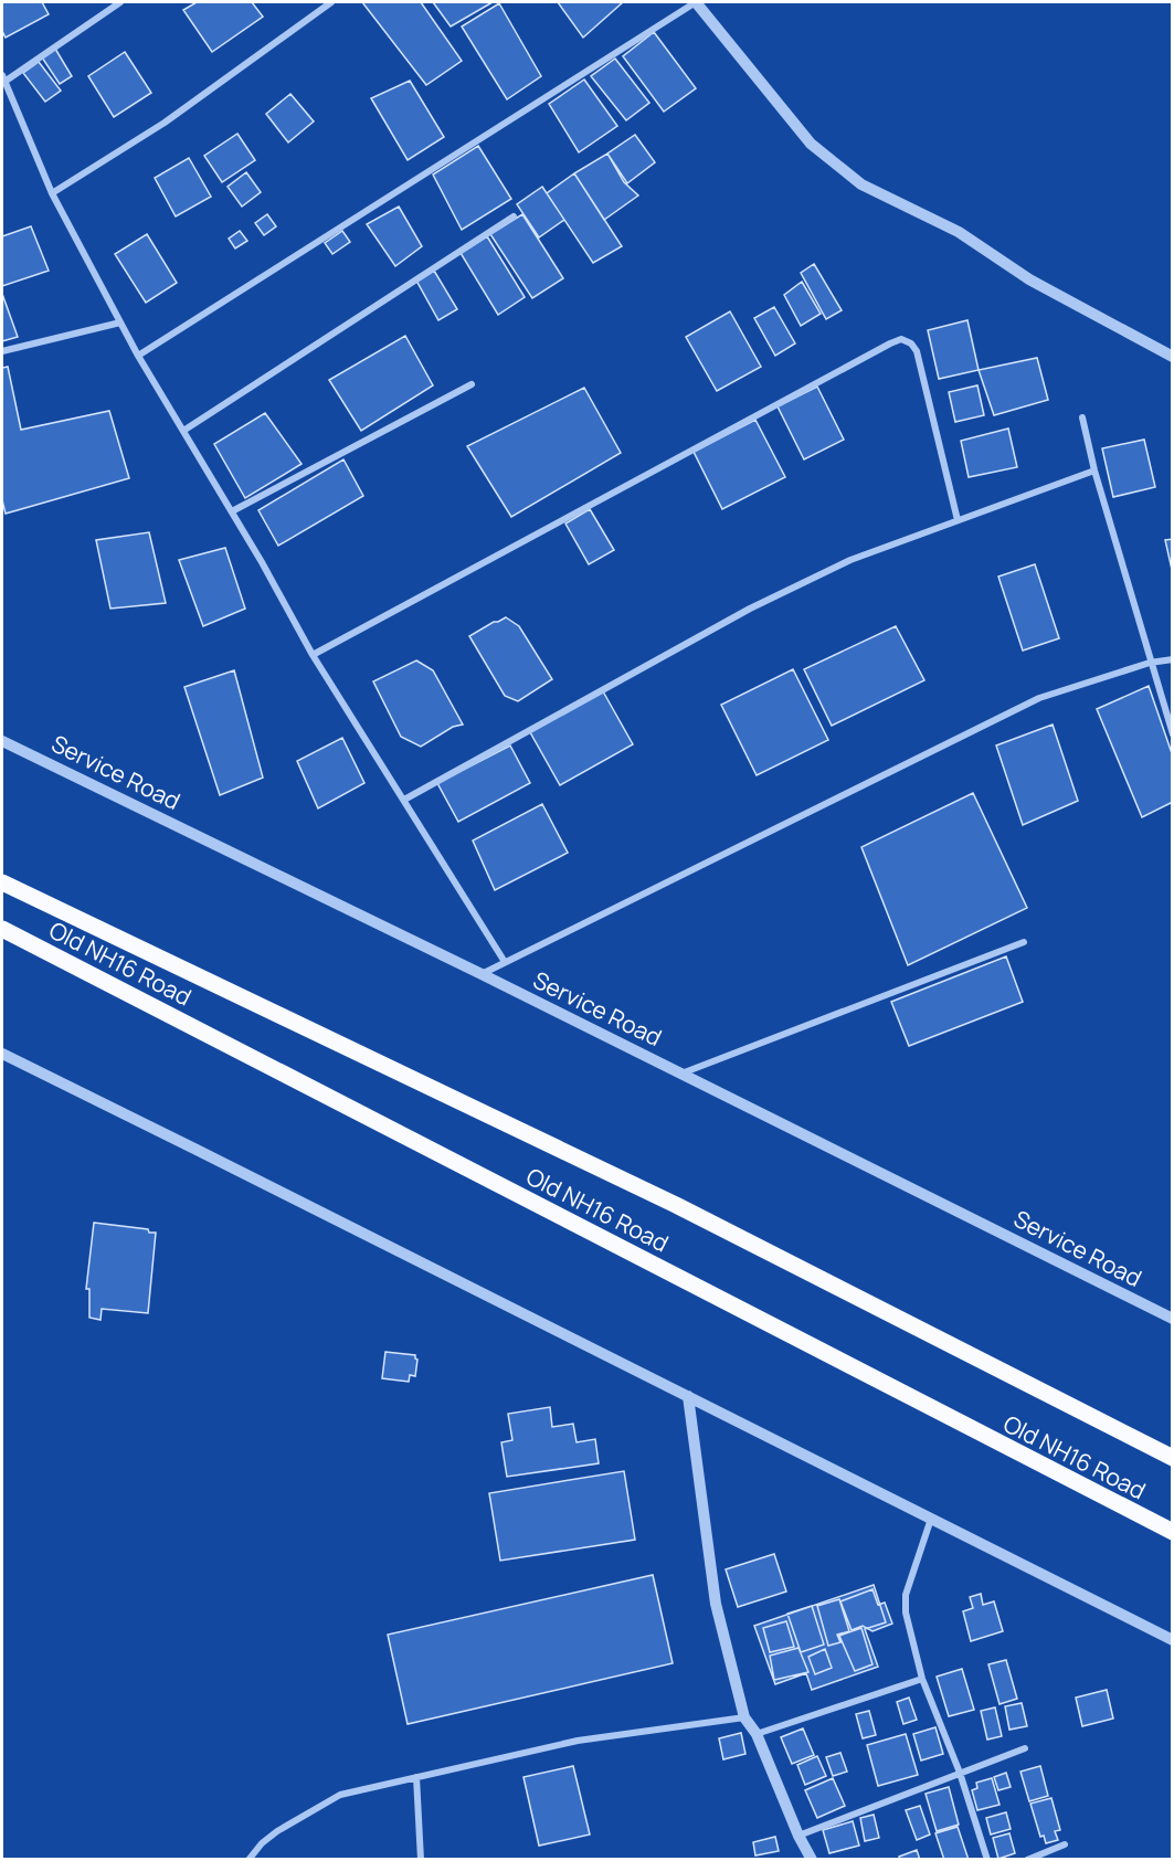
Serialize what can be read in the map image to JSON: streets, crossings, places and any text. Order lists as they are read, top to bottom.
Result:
{
  "streets": {
    "main road": ["Old NH16 Road"],
    "street": ["Service Road"]
  }
}
